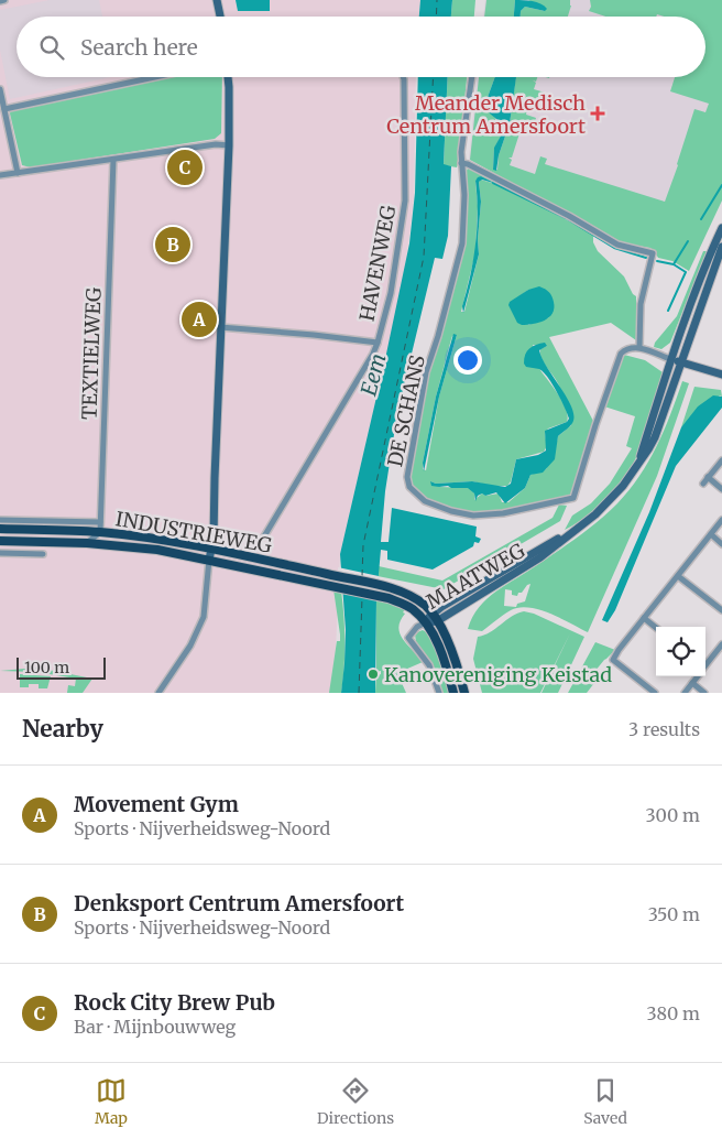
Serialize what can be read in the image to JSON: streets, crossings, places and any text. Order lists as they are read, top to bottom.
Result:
{
  "streets": {
    "main road": ["INDUSTRIEWEG", "MAATWEG"],
    "street": ["HAVENWEG", "TEXTIELWEG", "DE SCHANS"]
  },
  "crossings": [
    ["TEXTIELWEG", "INDUSTRIEWEG"],
    ["INDUSTRIEWEG", "MAATWEG"]
  ],
  "water": ["Eem"],
  "places": {
    "health": ["Meander Medisch Centrum Amersfoort"],
    "other": ["Kanovereniging Keistad"]
  },
  "scale_bar": "100 m",
  "page": {
    "search": "Search here",
    "pins": ["C", "B", "A"],
    "scale": "100 m",
    "heading": ["Nearby", "3 results"],
    "list": [
      {
        "mark": "A",
        "name": "Movement Gym",
        "note": "Sports · Nijverheidsweg-Noord",
        "value": "300 m"
      },
      {
        "mark": "B",
        "name": "Denksport Centrum Amersfoort",
        "note": "Sports · Nijverheidsweg-Noord",
        "value": "350 m"
      },
      {
        "mark": "C",
        "name": "Rock City Brew Pub",
        "note": "Bar · Mijnbouwweg",
        "value": "380 m"
      }
    ],
    "nav": ["Map", "Directions", "Saved"]
  }
}
